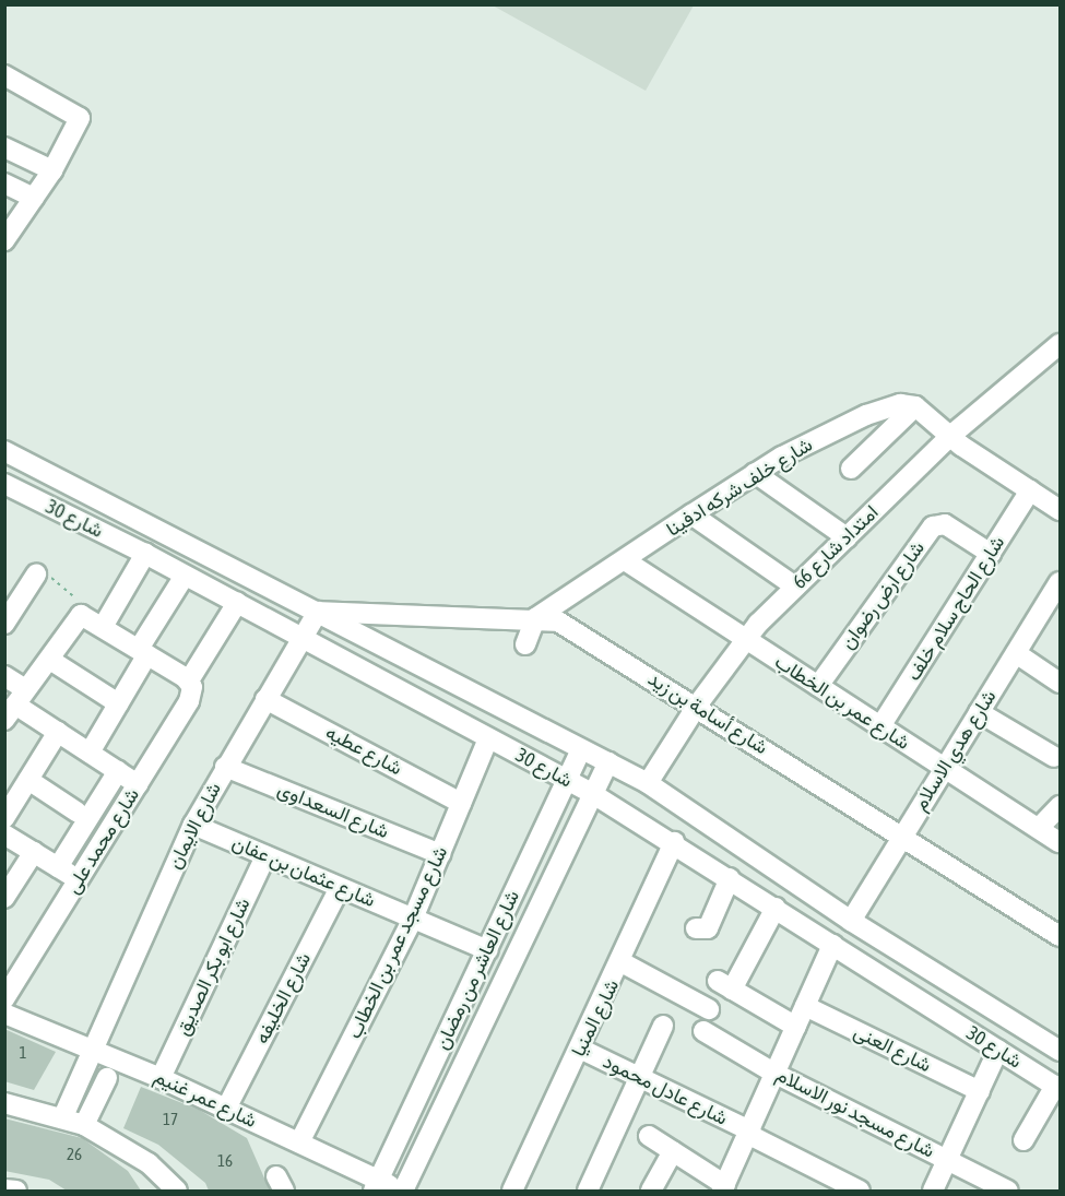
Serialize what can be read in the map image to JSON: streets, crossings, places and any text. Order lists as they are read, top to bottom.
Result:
{
  "streets": {
    "street": [
      "شارع خلف شركه ادفينا",
      "شارع 30",
      "امتداد شارع 66",
      "شارع ارض رضوان",
      "شارع الحاج سلام خلف",
      "شارع عمر بن الخطاب",
      "شارع أسامة بن زيد",
      "شارع عطيه",
      "شارع هدي الاسلام",
      "شارع السعداوى",
      "شارع الايمان",
      "شارع محمد على",
      "شارع عثمان بن عفان",
      "شارع مسجد عمر بن الخطاب",
      "شارع ابو بكر الصديق",
      "شارع العاشر من رمضان",
      "شارع الخليفه",
      "شارع المنيا",
      "شارع العنى",
      "شارع عادل محمود",
      "شارع عمر غنيم",
      "شارع مسجد نور الاسلام"
    ]
  },
  "crossings": [
    ["شارع خلف شركه ادفينا", "شارع عمر بن الخطاب"],
    ["شارع خلف شركه ادفينا", "شارع أسامة بن زيد"],
    ["شارع 30", "امتداد شارع 66"],
    ["شارع 30", "شارع أسامة بن زيد"],
    ["شارع 30", "شارع هدي الاسلام"],
    ["شارع 30", "شارع الايمان"],
    ["شارع 30", "شارع محمد على"],
    ["شارع 30", "شارع مسجد عمر بن الخطاب"],
    ["شارع 30", "شارع العاشر من رمضان"],
    ["شارع 30", "شارع المنيا"],
    ["امتداد شارع 66", "شارع عمر بن الخطاب"],
    ["امتداد شارع 66", "شارع أسامة بن زيد"],
    ["شارع ارض رضوان", "شارع الحاج سلام خلف"],
    ["شارع ارض رضوان", "شارع عمر بن الخطاب"],
    ["شارع الحاج سلام خلف", "شارع عمر بن الخطاب"],
    ["شارع عمر بن الخطاب", "شارع هدي الاسلام"],
    ["شارع أسامة بن زيد", "شارع هدي الاسلام"],
    ["شارع أسامة بن زيد", "شارع الايمان"],
    ["شارع عطيه", "شارع الايمان"],
    ["شارع عطيه", "شارع مسجد عمر بن الخطاب"],
    ["شارع السعداوى", "شارع الايمان"],
    ["شارع السعداوى", "شارع مسجد عمر بن الخطاب"],
    ["شارع الايمان", "شارع عثمان بن عفان"],
    ["شارع الايمان", "شارع عمر غنيم"],
    ["شارع عثمان بن عفان", "شارع مسجد عمر بن الخطاب"],
    ["شارع عثمان بن عفان", "شارع ابو بكر الصديق"],
    ["شارع عثمان بن عفان", "شارع العاشر من رمضان"],
    ["شارع عثمان بن عفان", "شارع الخليفه"],
    ["شارع مسجد عمر بن الخطاب", "شارع عمر غنيم"],
    ["شارع ابو بكر الصديق", "شارع عمر غنيم"],
    ["شارع العاشر من رمضان", "شارع عمر غنيم"],
    ["شارع الخليفه", "شارع عمر غنيم"],
    ["شارع المنيا", "شارع عادل محمود"]
  ],
  "house_numbers": [
    "1",
    "17",
    "26",
    "16"
  ]
}
